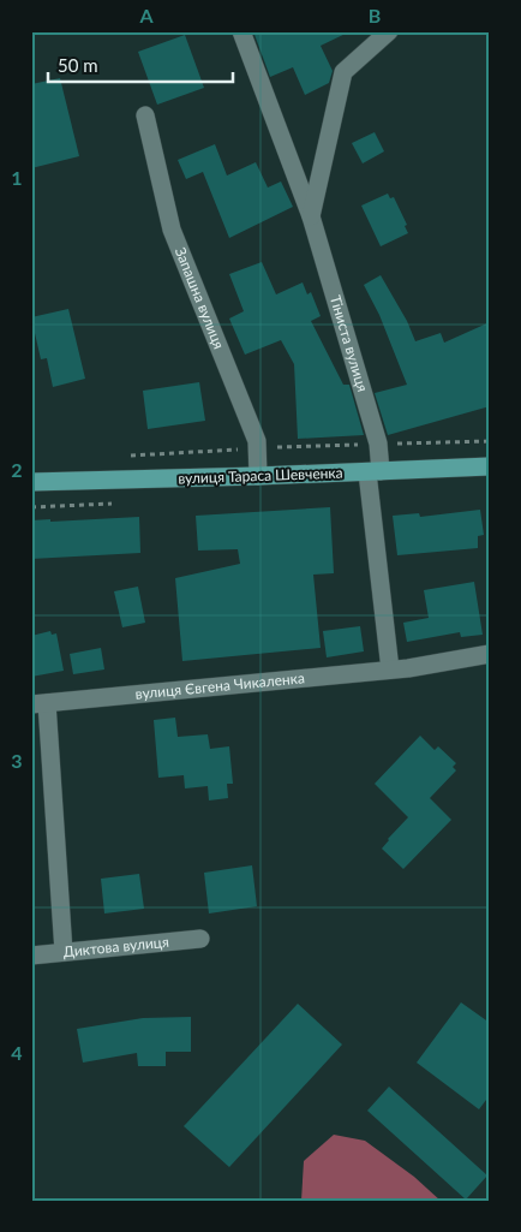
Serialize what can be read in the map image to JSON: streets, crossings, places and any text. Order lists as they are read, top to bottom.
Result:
{
  "streets": {
    "main road": ["вулиця Тараса Шевченка"],
    "street": [
      "Запашна вулиця",
      "Тіниста вулиця",
      "вулиця Євгена Чикаленка",
      "Диктова вулиця"
    ]
  },
  "crossings": [
    ["Запашна вулиця", "вулиця Тараса Шевченка"],
    ["Тіниста вулиця", "вулиця Тараса Шевченка"],
    ["вулиця Євгена Чикаленка", "Диктова вулиця"]
  ],
  "scale_bar": "50 m",
  "grid": {
    "columns": ["A", "B"],
    "rows": [
      "1",
      "2",
      "3",
      "4"
    ]
  }
}
